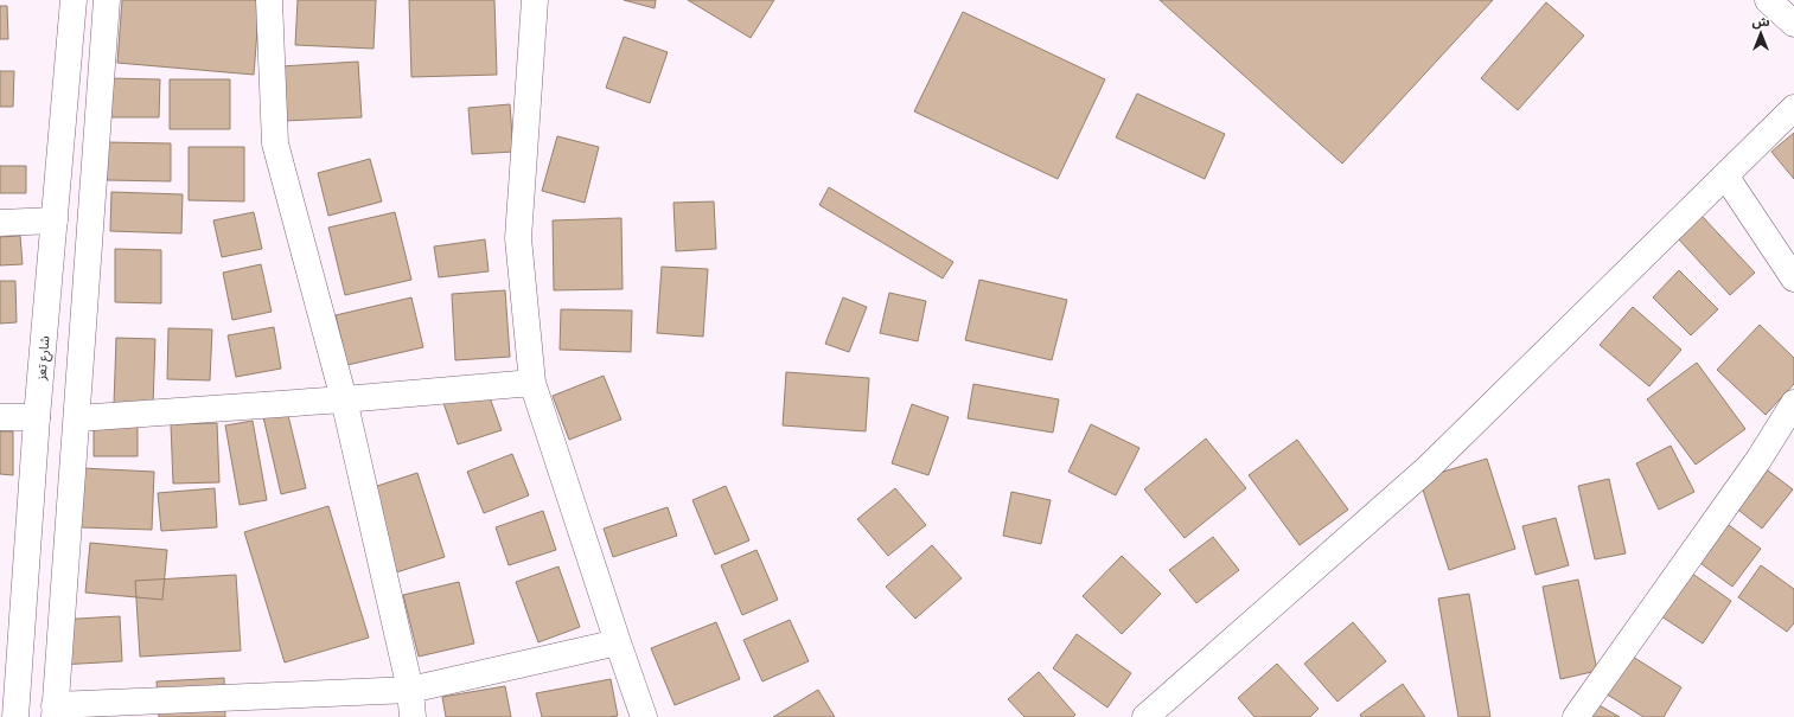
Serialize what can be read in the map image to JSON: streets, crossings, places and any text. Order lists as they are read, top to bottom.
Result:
{
  "streets": {
    "street": ["شارع تعز"]
  },
  "north": "top"
}
